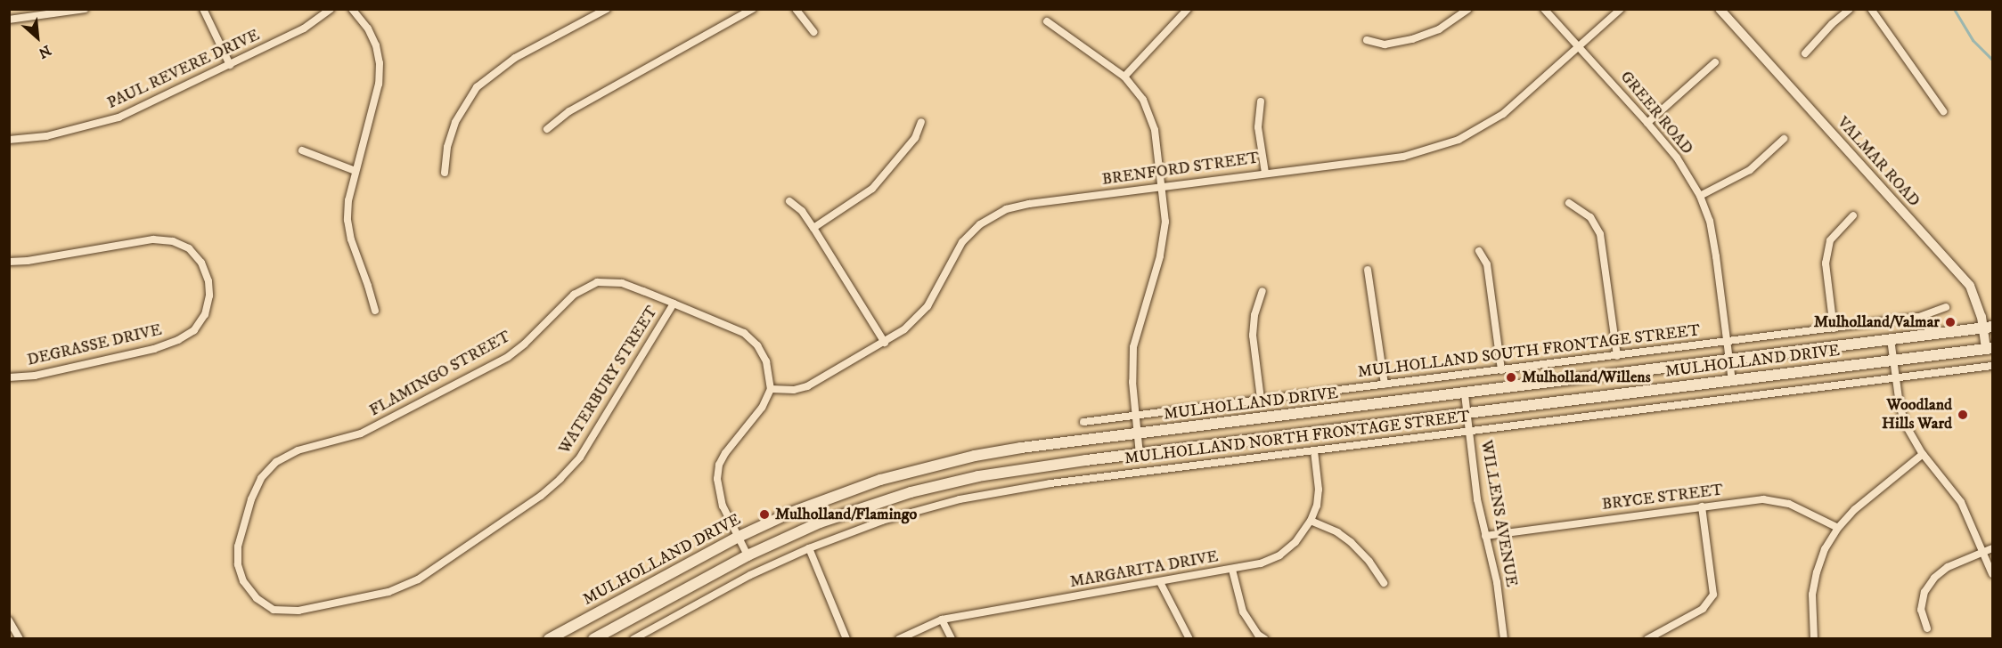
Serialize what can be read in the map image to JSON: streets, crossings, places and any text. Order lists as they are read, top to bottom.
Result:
{
  "streets": {
    "main road": ["MULHOLLAND DRIVE"],
    "street": [
      "PAUL REVERE DRIVE",
      "GREER ROAD",
      "VALMAR ROAD",
      "BRENFORD STREET",
      "DEGRASSE DRIVE",
      "MULHOLLAND SOUTH FRONTAGE STREET",
      "FLAMINGO STREET",
      "WATERBURY STREET",
      "MULHOLLAND NORTH FRONTAGE STREET",
      "BRYCE STREET",
      "WILLENS AVENUE",
      "MARGARITA DRIVE"
    ]
  },
  "crossings": [
    ["GREER ROAD", "BRENFORD STREET"],
    ["GREER ROAD", "MULHOLLAND SOUTH FRONTAGE STREET"],
    ["GREER ROAD", "MULHOLLAND DRIVE"],
    ["VALMAR ROAD", "MULHOLLAND DRIVE"],
    ["BRENFORD STREET", "FLAMINGO STREET"],
    ["MULHOLLAND DRIVE", "WILLENS AVENUE"],
    ["FLAMINGO STREET", "WATERBURY STREET"],
    ["MULHOLLAND NORTH FRONTAGE STREET", "WILLENS AVENUE"],
    ["MULHOLLAND NORTH FRONTAGE STREET", "MARGARITA DRIVE"],
    ["BRYCE STREET", "WILLENS AVENUE"]
  ],
  "places": [
    "Mulholland/Valmar",
    "Mulholland/Willens",
    "Woodland Hills Ward",
    "Mulholland/Flamingo"
  ],
  "north": "bottom right"
}
